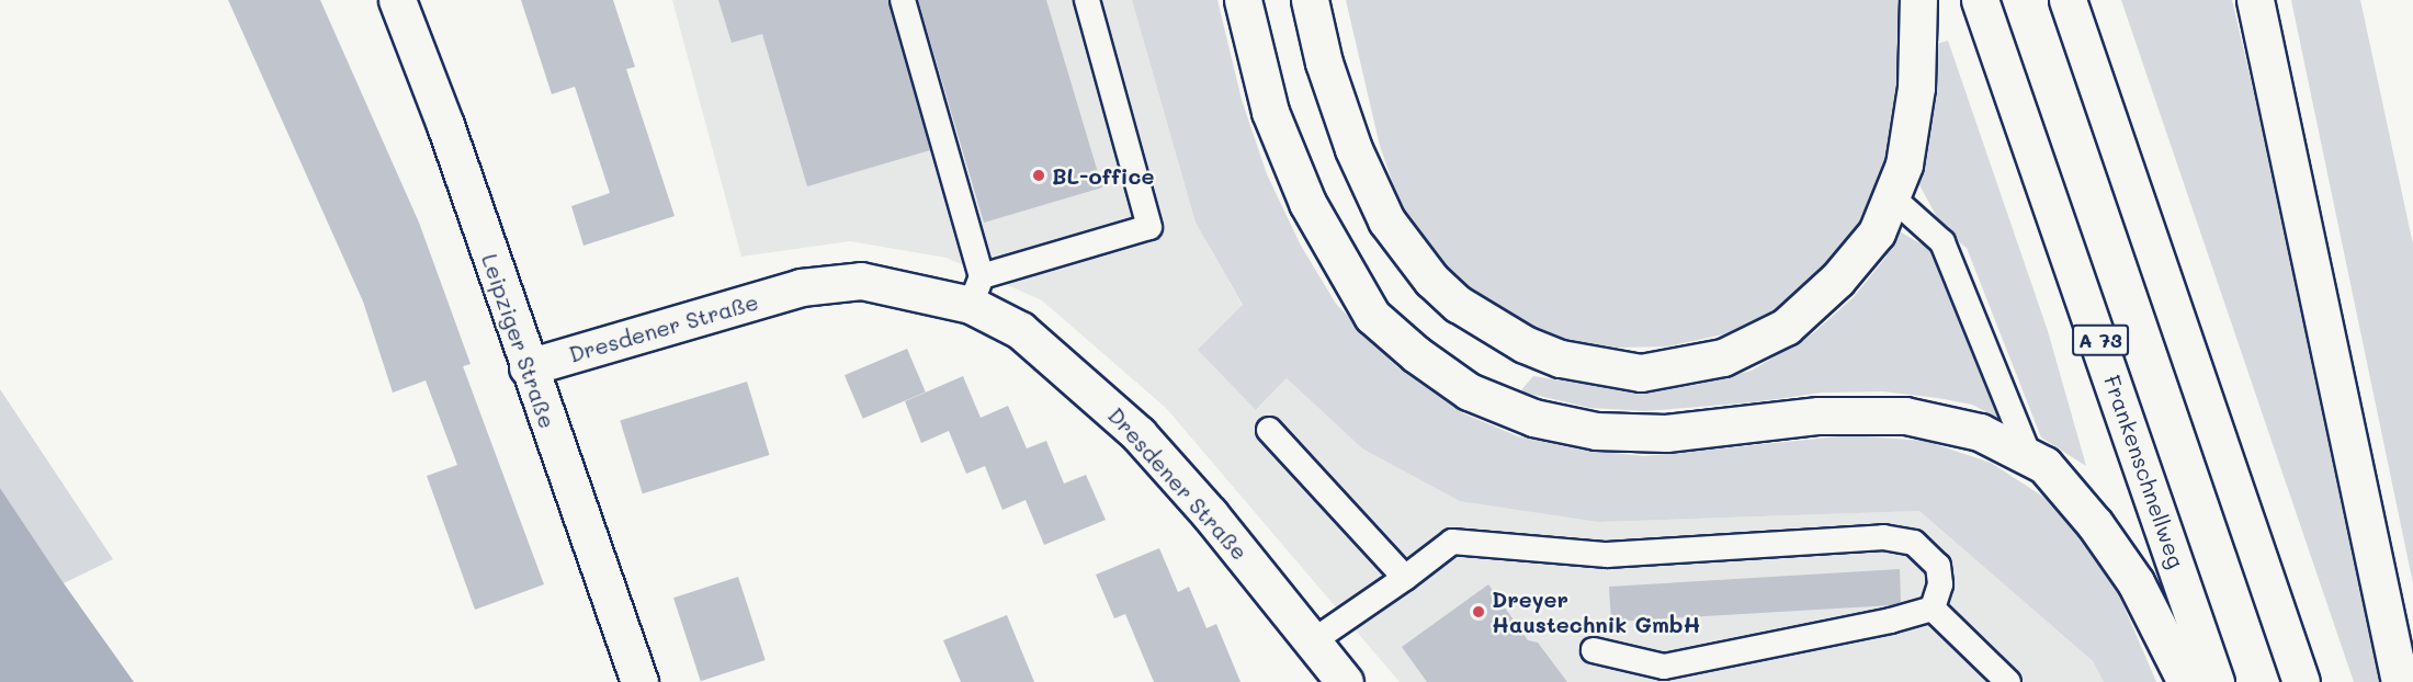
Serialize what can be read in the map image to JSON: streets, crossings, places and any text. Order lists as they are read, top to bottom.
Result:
{
  "streets": {
    "main road": [
      "Dresdener Straße",
      "A 73",
      "Leipziger Straße",
      "Frankenschnellweg"
    ]
  },
  "crossings": [
    ["Dresdener Straße", "Leipziger Straße"]
  ],
  "places": ["BL-office", "Dreyer Haustechnik GmbH"]
}
